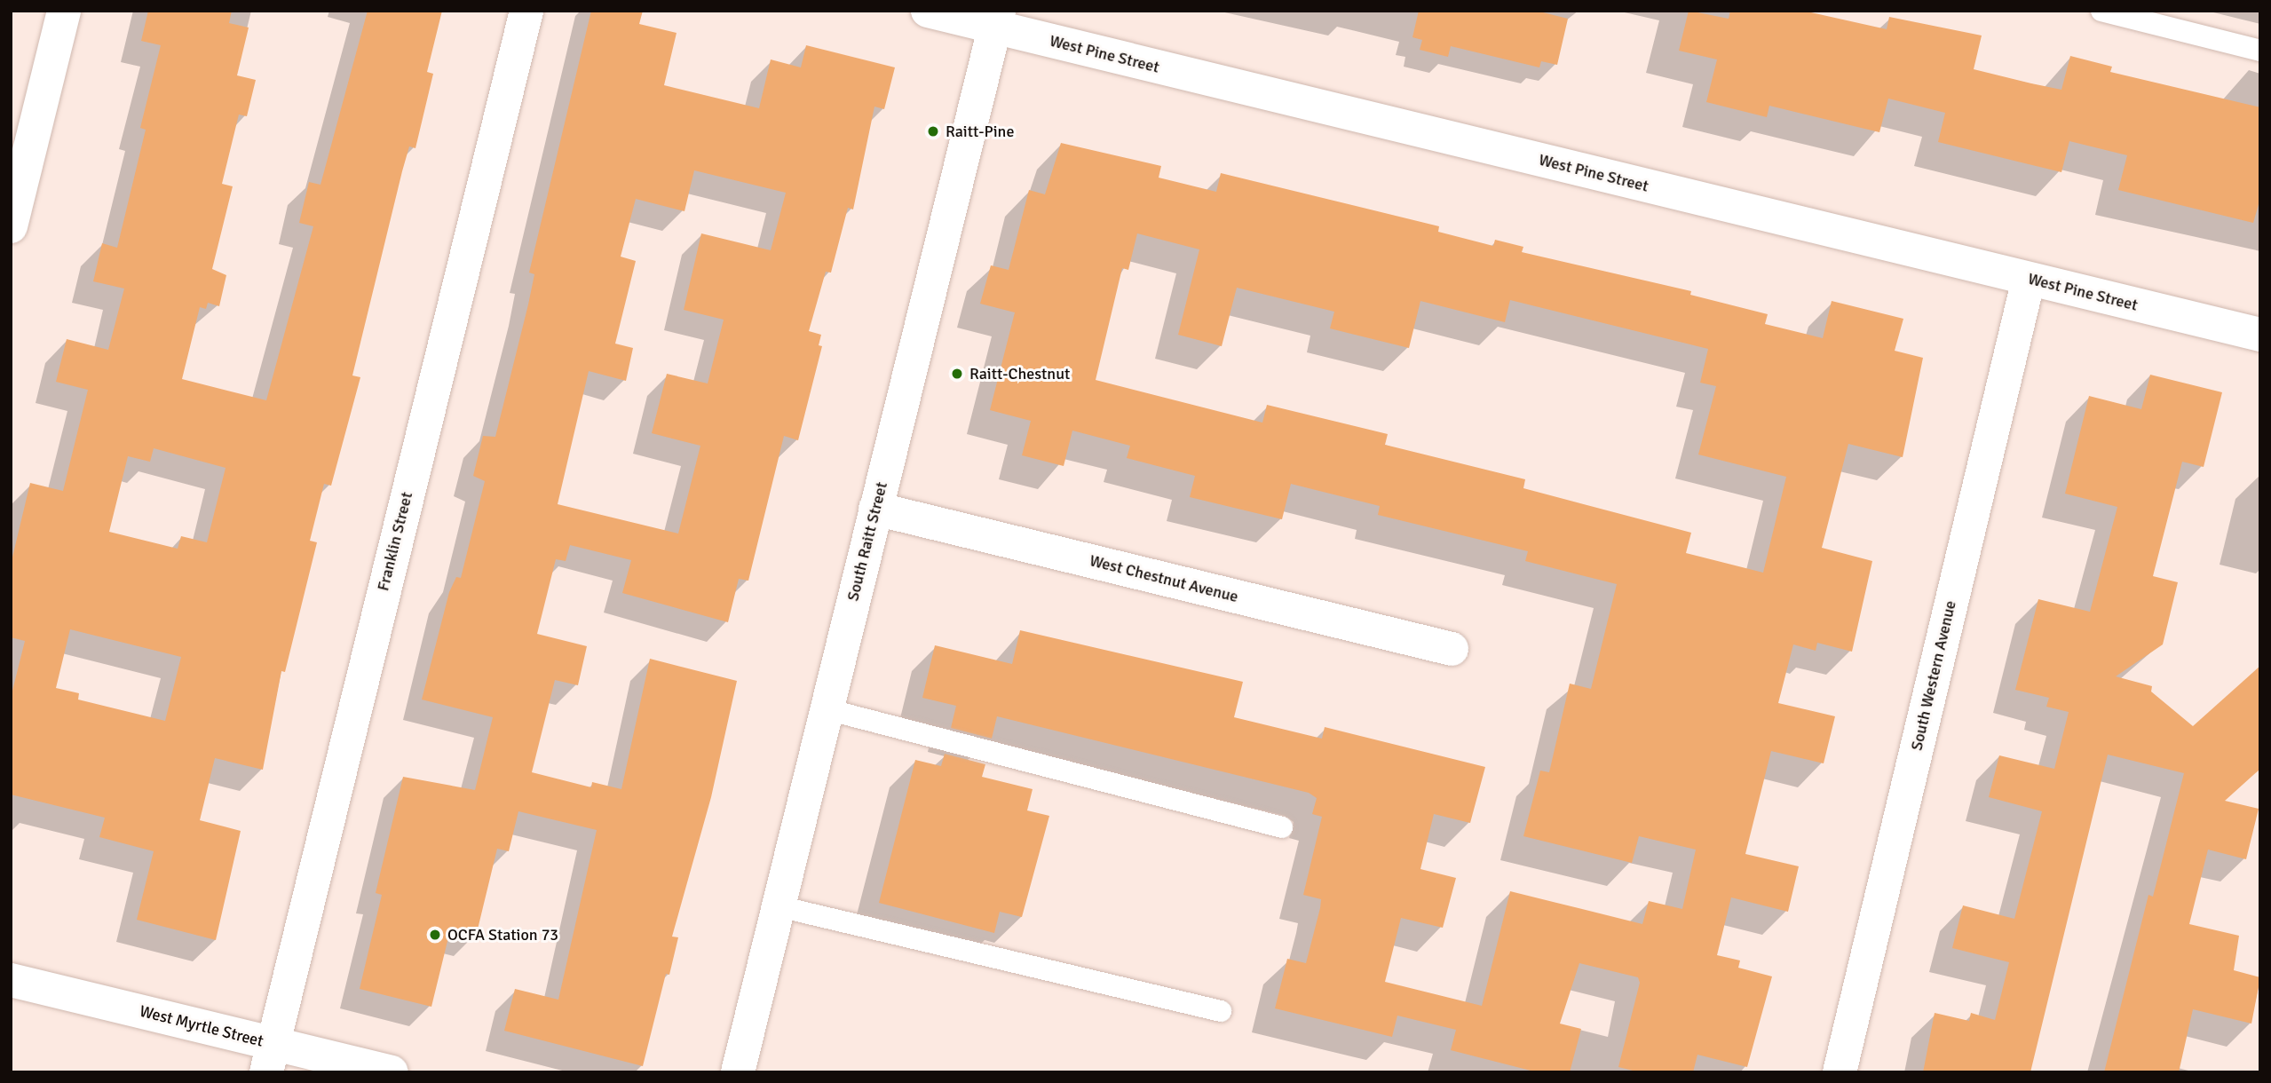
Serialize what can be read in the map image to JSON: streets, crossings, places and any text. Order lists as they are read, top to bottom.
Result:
{
  "streets": {
    "street": [
      "West Pine Street",
      "Franklin Street",
      "South Raitt Street",
      "West Chestnut Avenue",
      "South Western Avenue",
      "West Myrtle Street"
    ]
  },
  "crossings": [
    ["West Pine Street", "South Raitt Street"],
    ["West Pine Street", "South Western Avenue"],
    ["Franklin Street", "West Myrtle Street"],
    ["South Raitt Street", "West Chestnut Avenue"]
  ],
  "places": ["Raitt-Pine", "Raitt-Chestnut", "OCFA Station 73"]
}
